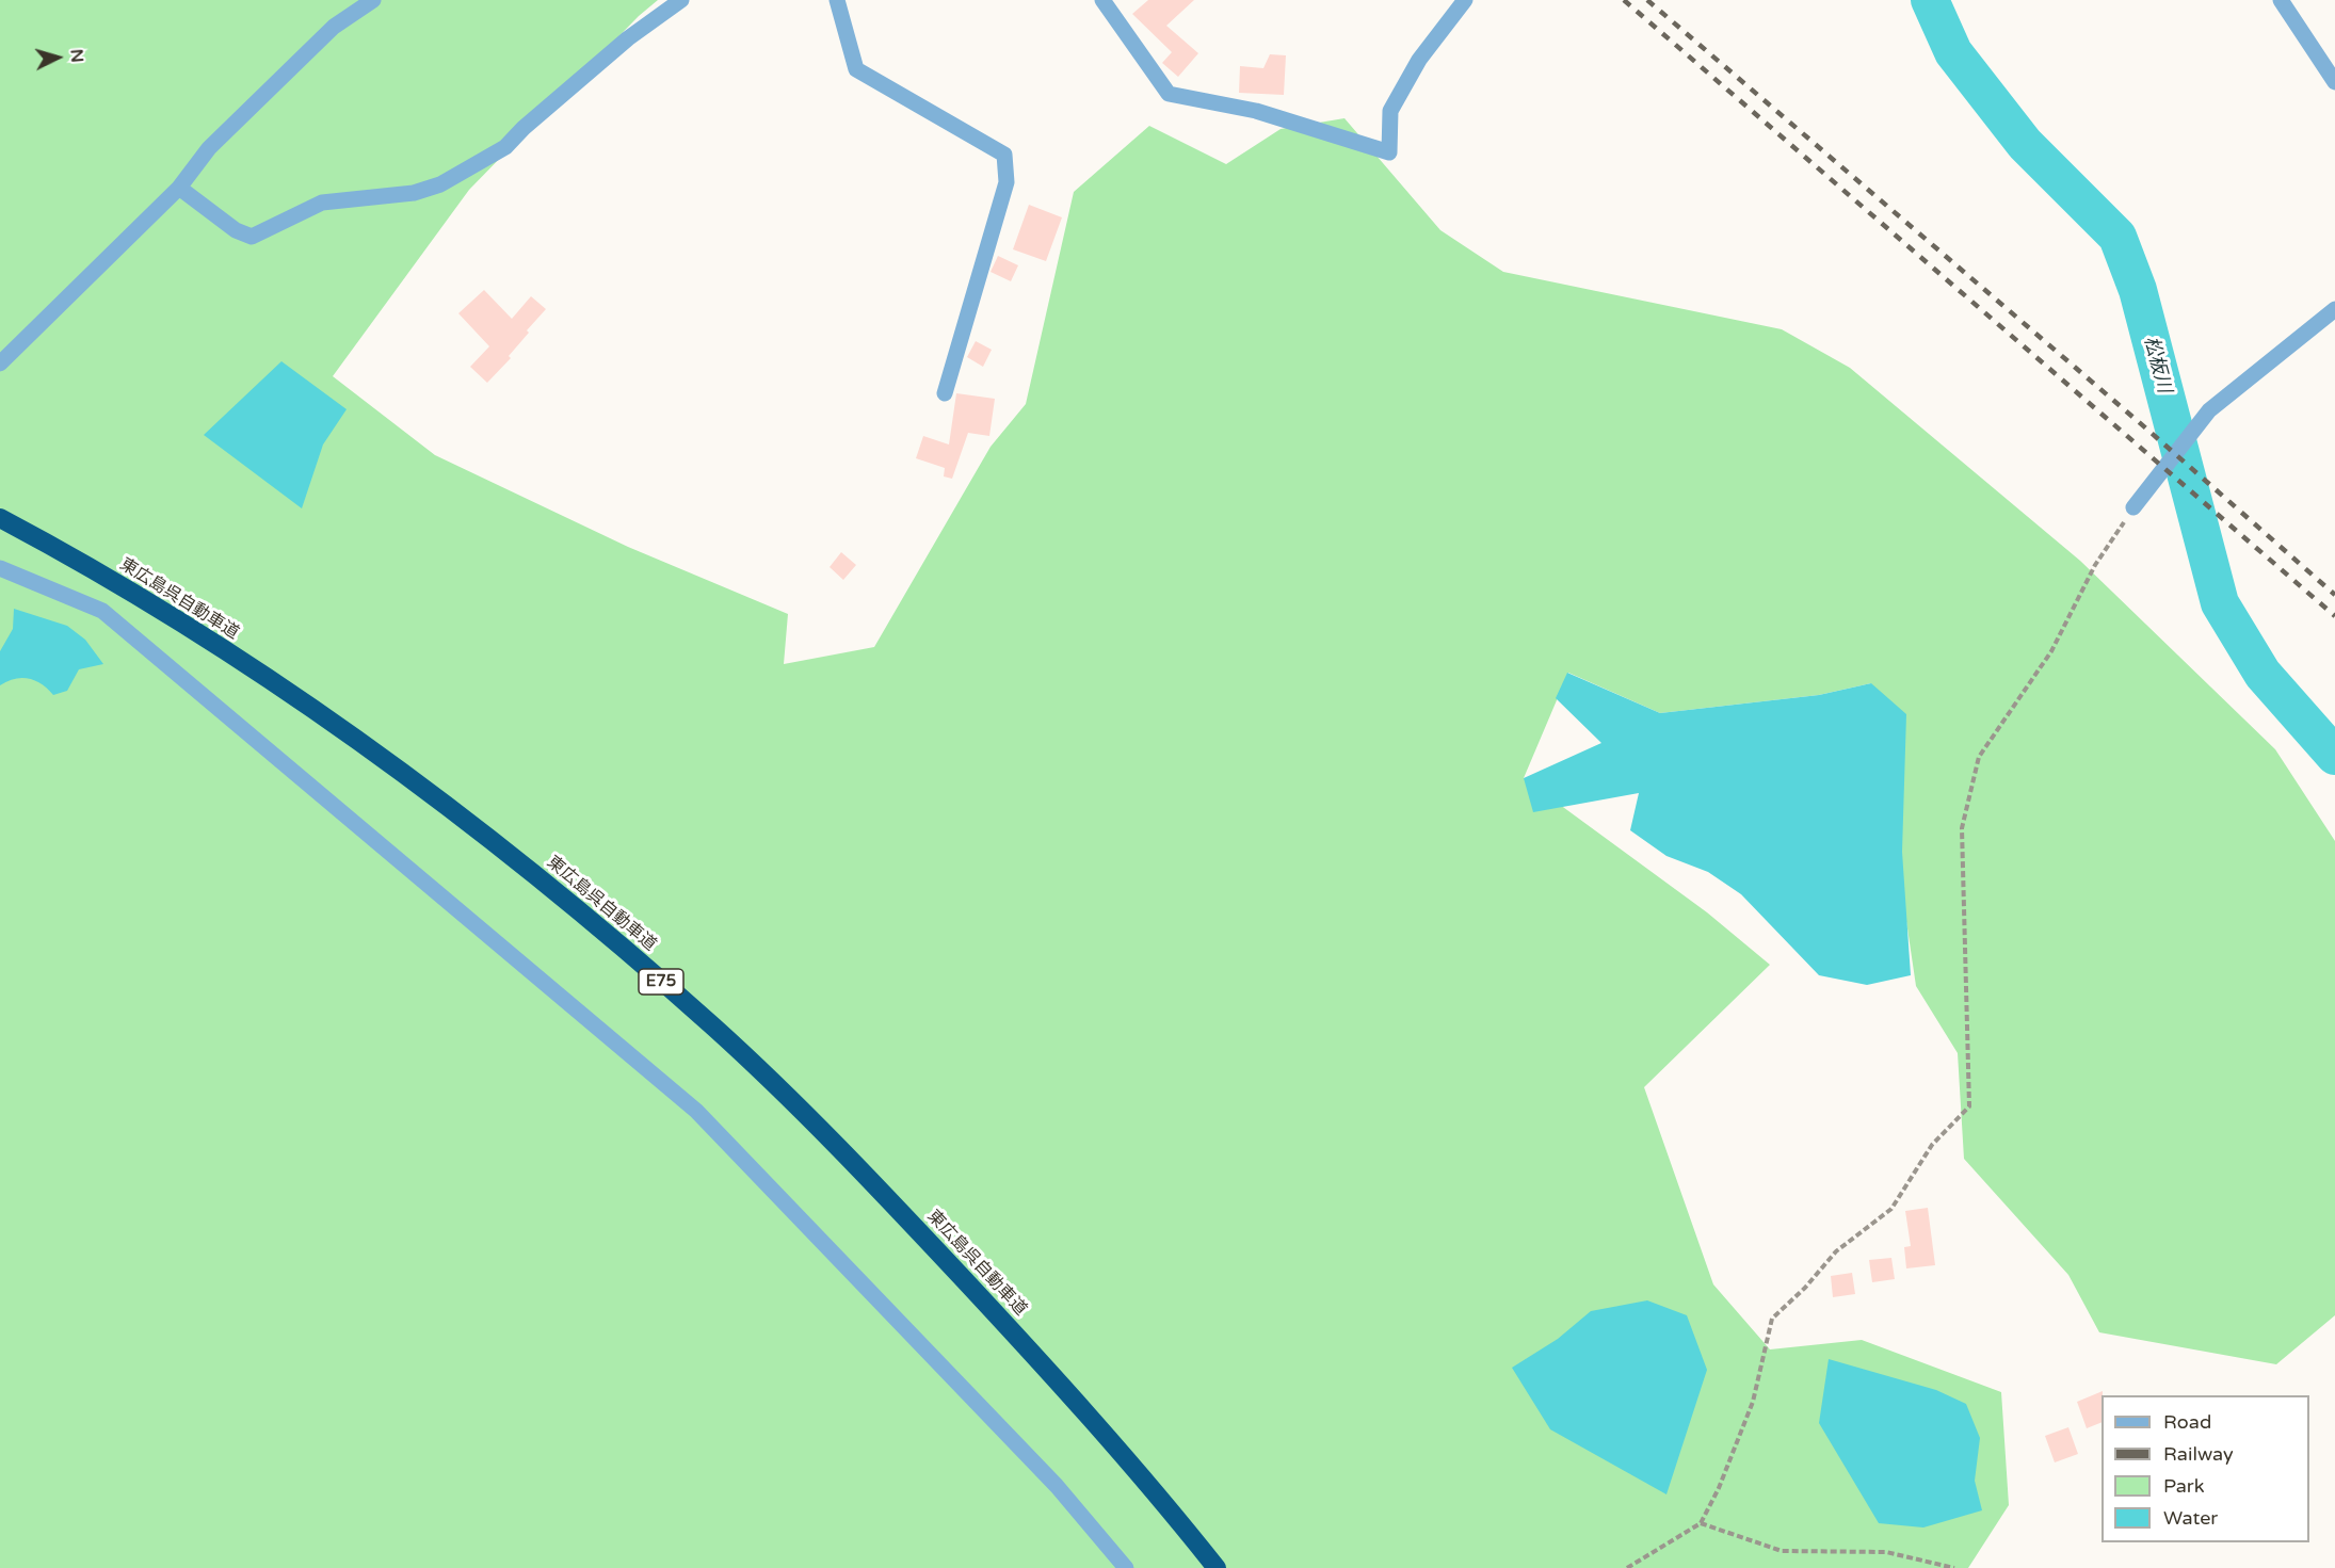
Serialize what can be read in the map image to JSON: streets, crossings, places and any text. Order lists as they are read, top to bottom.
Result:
{
  "streets": {
    "highway": ["東広島呉自動車道", "E75"]
  },
  "water": ["松板川"],
  "legend": [
    "Road",
    "Railway",
    "Park",
    "Water"
  ],
  "north": "right"
}
